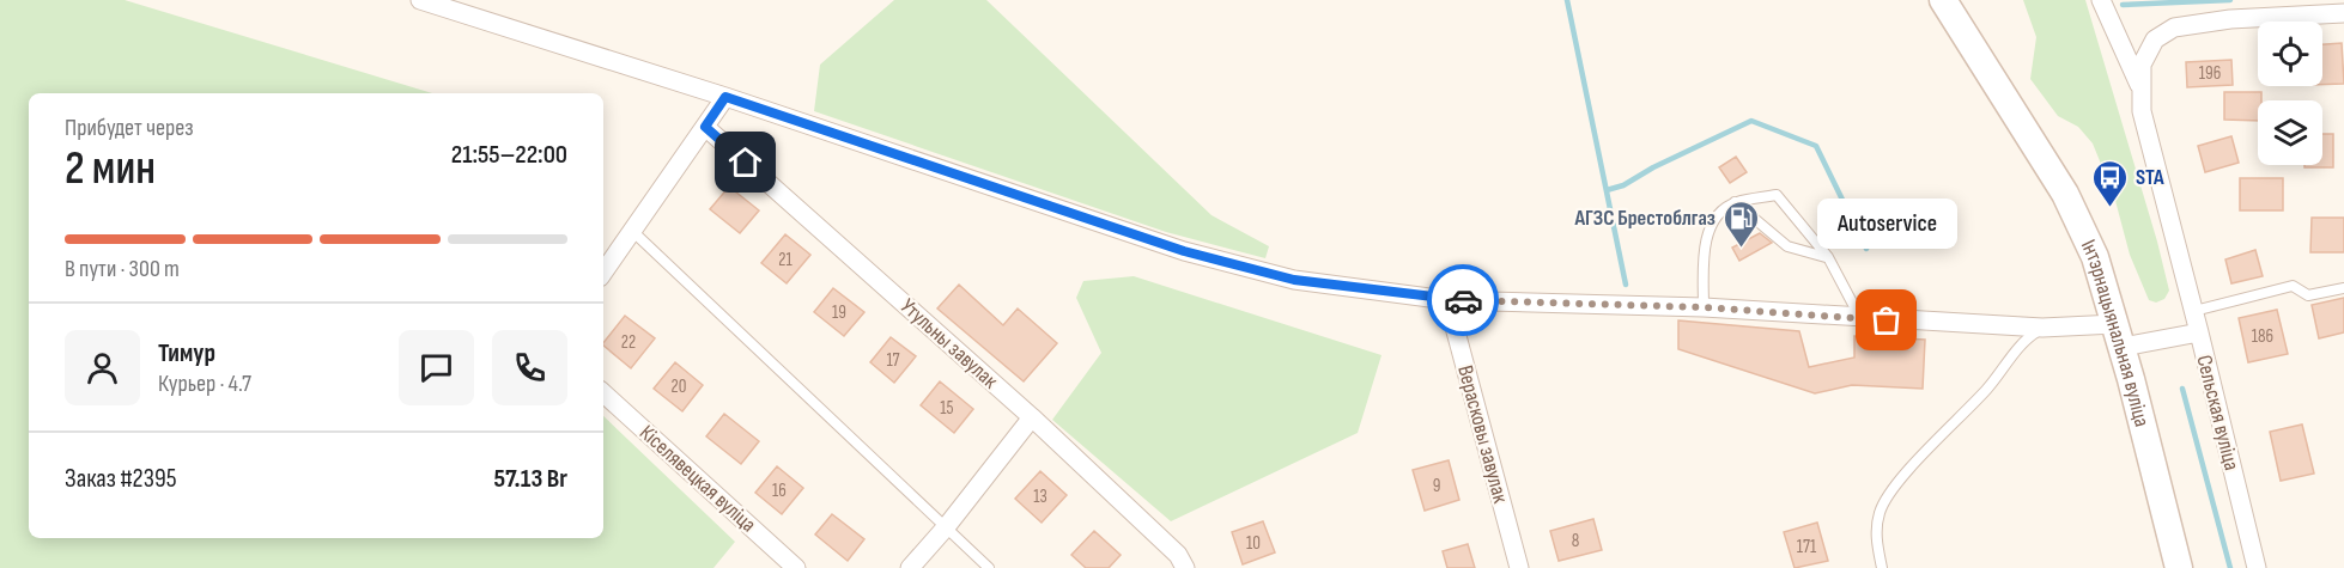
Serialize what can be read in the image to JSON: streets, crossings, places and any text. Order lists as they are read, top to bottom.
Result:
{
  "streets": {
    "main road": ["Інтэрнацыянальная вуліца"],
    "street": [
      "Утульны завулак",
      "Сельская вуліца",
      "Верасковы завулак",
      "Кіселявецкая вуліца"
    ]
  },
  "crossings": [
    ["Інтэрнацыянальная вуліца", "Сельская вуліца"],
    ["Сельская вуліца", "Верасковы завулак"]
  ],
  "places": {
    "bus stop": ["STA"],
    "fuel station": ["АГЗС Брестоблгаз"],
    "other": ["Autoservice"]
  },
  "house_numbers": [
    "196",
    "21",
    "19",
    "186",
    "22",
    "17",
    "20",
    "15",
    "9",
    "16",
    "13",
    "8",
    "10",
    "171"
  ],
  "page": {
    "heading": ["2 мин", "Прибудет через", "21:55–22:00"],
    "panel": [
      "Тимур",
      "Курьер · 4.7",
      "Заказ #2395",
      "57.13 Br"
    ],
    "bubble": "Autoservice",
    "bar": "В пути · 300 m"
  }
}
